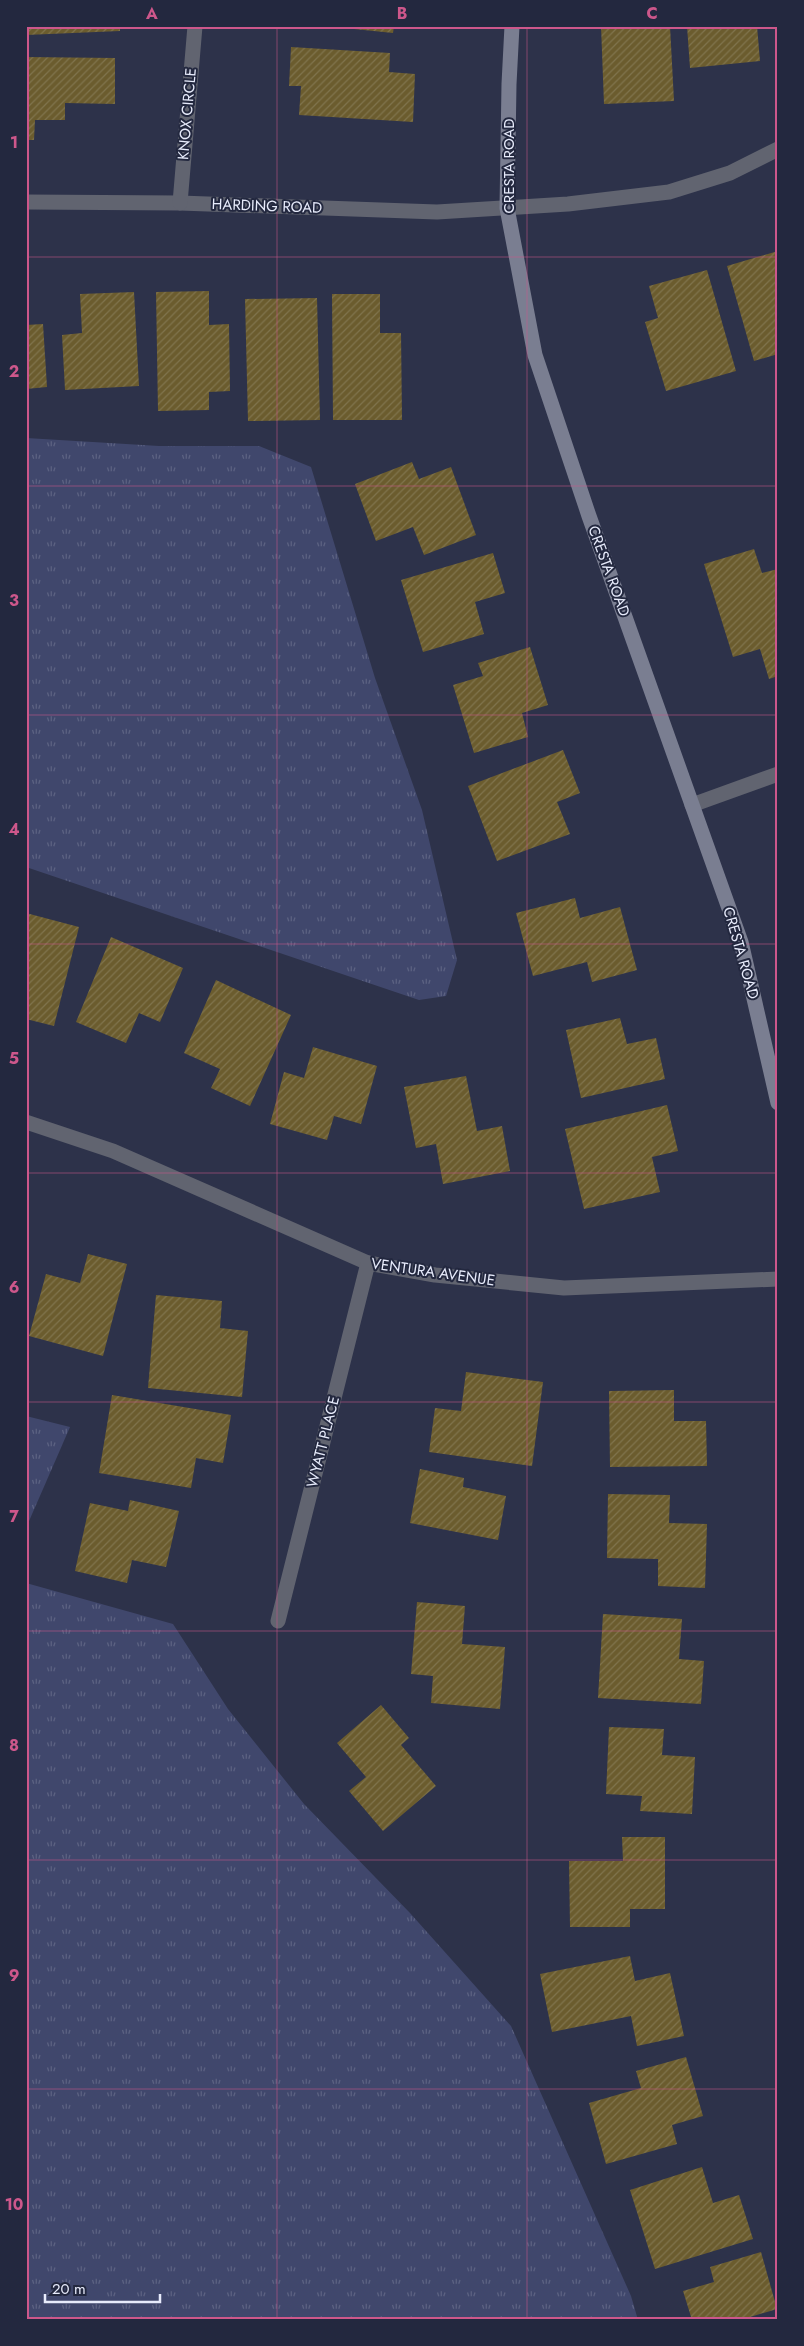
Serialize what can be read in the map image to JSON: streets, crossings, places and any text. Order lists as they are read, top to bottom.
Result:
{
  "streets": {
    "street": [
      "KNOX CIRCLE",
      "CRESTA ROAD",
      "HARDING ROAD",
      "VENTURA AVENUE",
      "WYATT PLACE"
    ]
  },
  "crossings": [
    ["KNOX CIRCLE", "HARDING ROAD"],
    ["CRESTA ROAD", "HARDING ROAD"],
    ["VENTURA AVENUE", "WYATT PLACE"]
  ],
  "scale_bar": "20 m",
  "grid": {
    "columns": ["A", "B", "C"],
    "rows": [
      "1",
      "2",
      "3",
      "4",
      "5",
      "6",
      "7",
      "8",
      "9",
      "10"
    ]
  }
}
